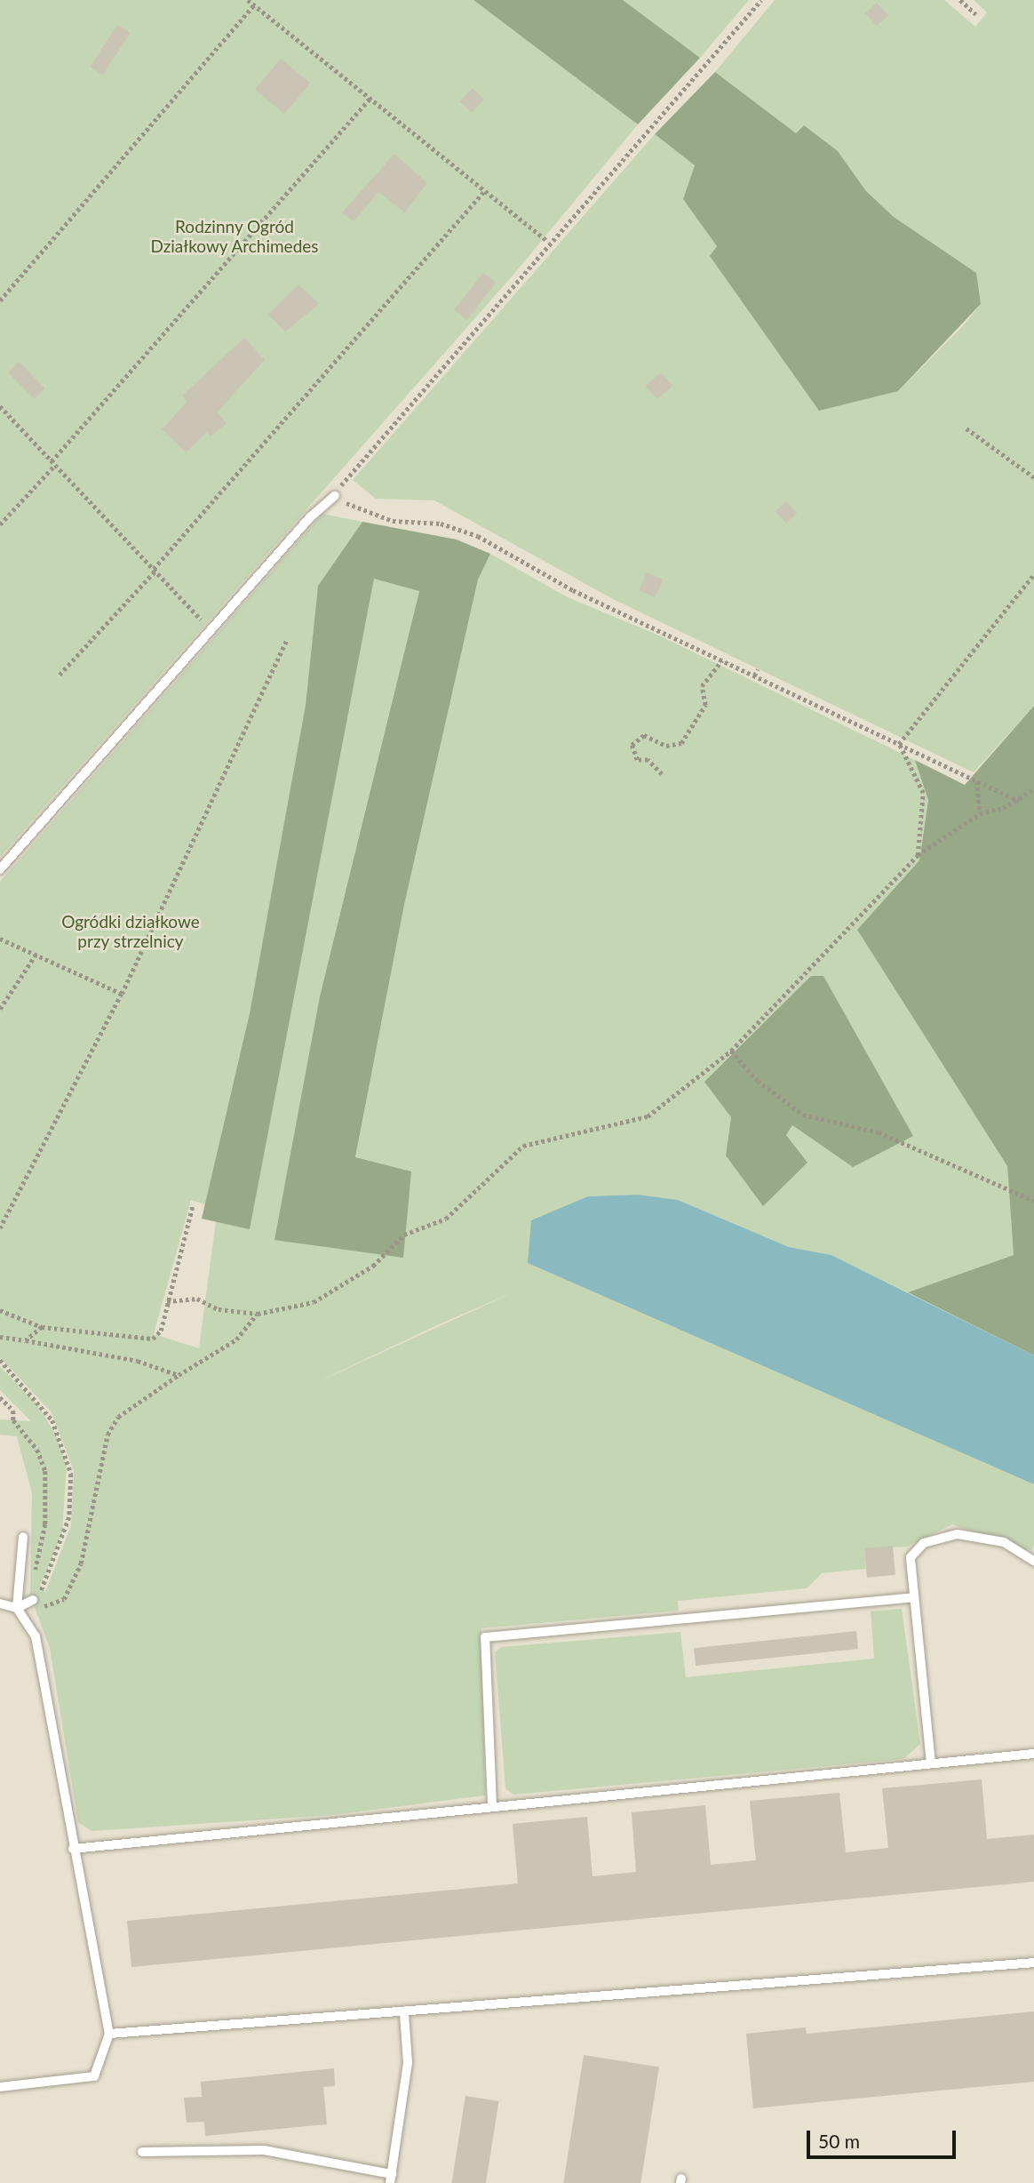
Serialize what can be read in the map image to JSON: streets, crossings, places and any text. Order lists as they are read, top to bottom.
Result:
{
  "parks": ["Rodzinny Ogród Działkowy Archimedes", "Ogródki działkowe przy strzelnicy"],
  "scale_bar": "50 m"
}
